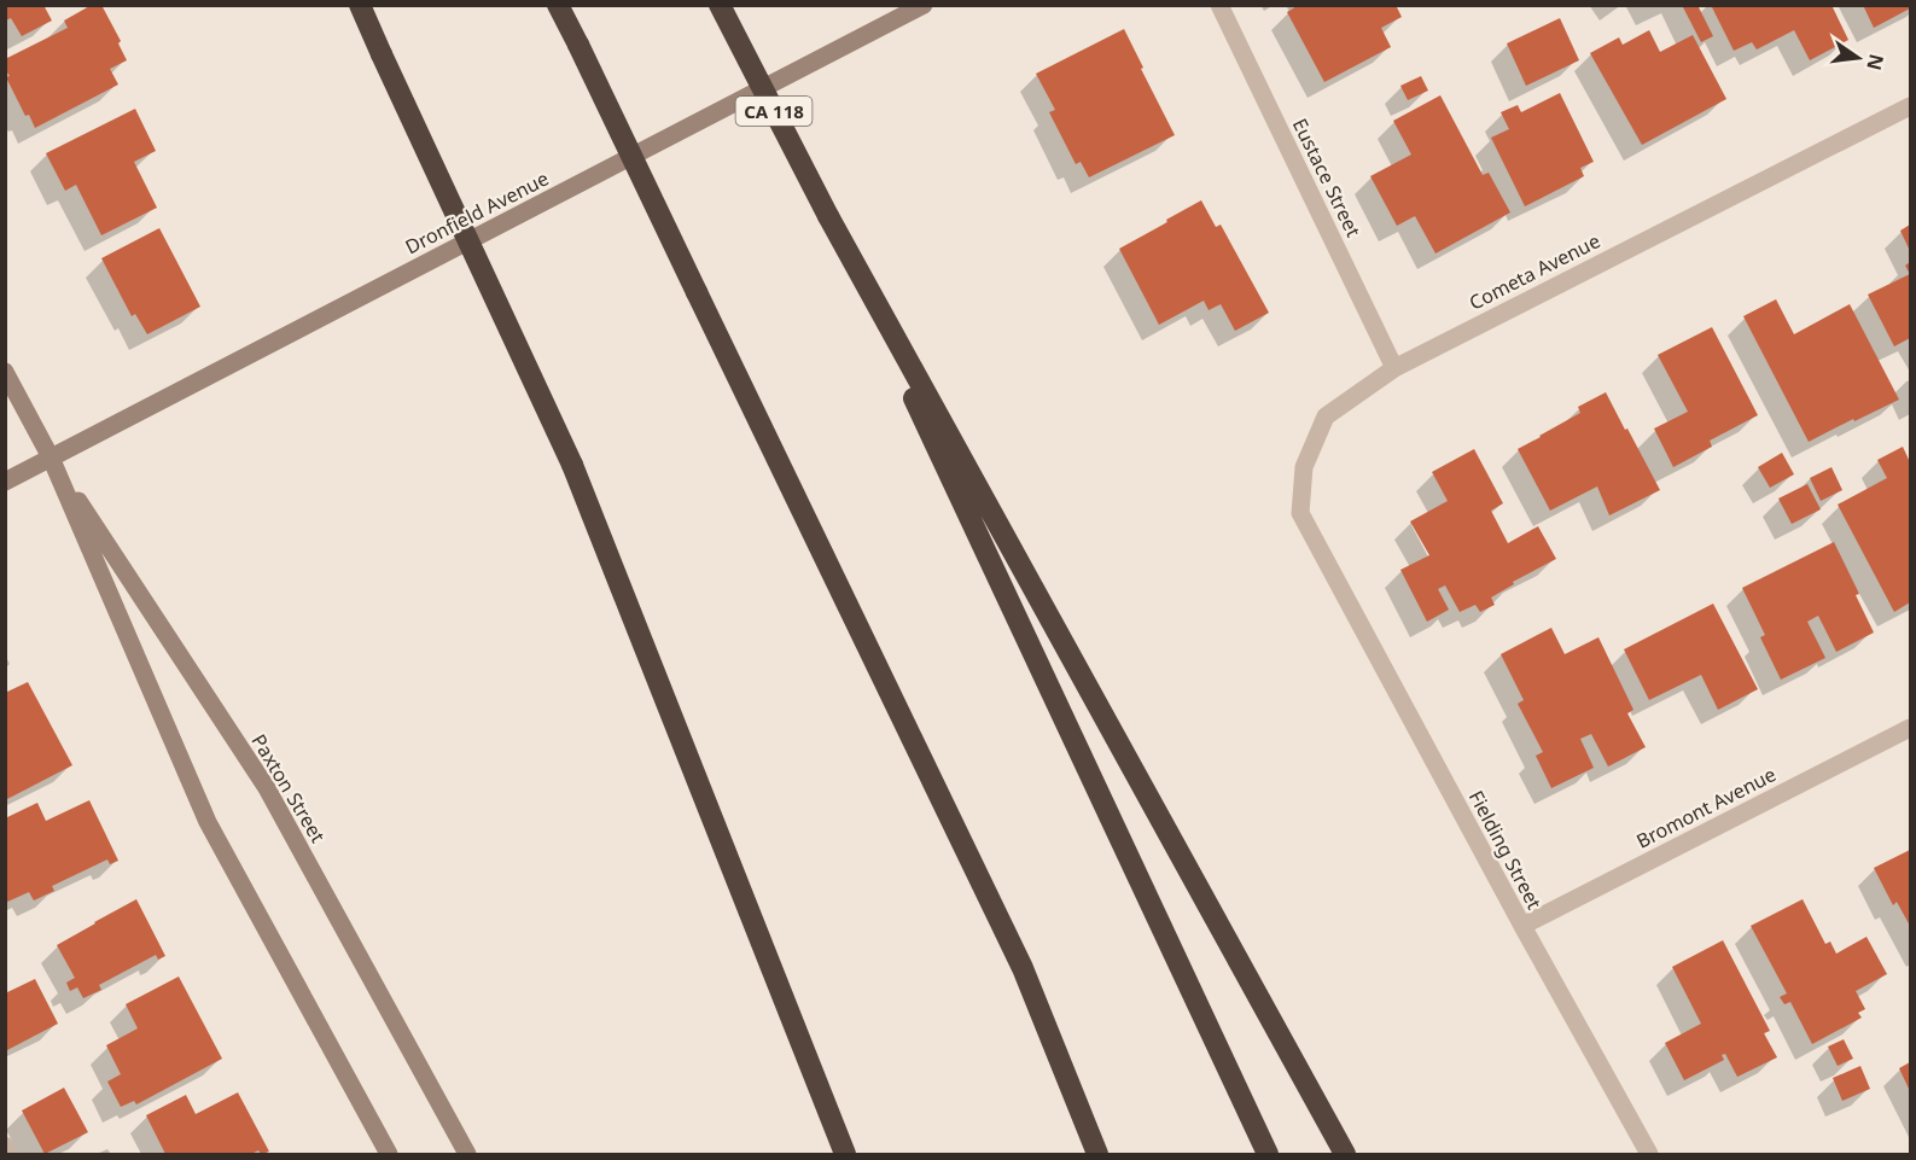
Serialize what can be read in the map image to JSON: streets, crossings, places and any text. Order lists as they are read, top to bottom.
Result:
{
  "streets": {
    "highway": ["CA 118"],
    "street": [
      "Eustace Street",
      "Dronfield Avenue",
      "Cometa Avenue",
      "Paxton Street",
      "Bromont Avenue",
      "Fielding Street"
    ]
  },
  "crossings": [
    ["Eustace Street", "Cometa Avenue"],
    ["Dronfield Avenue", "Paxton Street"],
    ["Cometa Avenue", "Fielding Street"],
    ["Bromont Avenue", "Fielding Street"]
  ],
  "north": "right"
}
